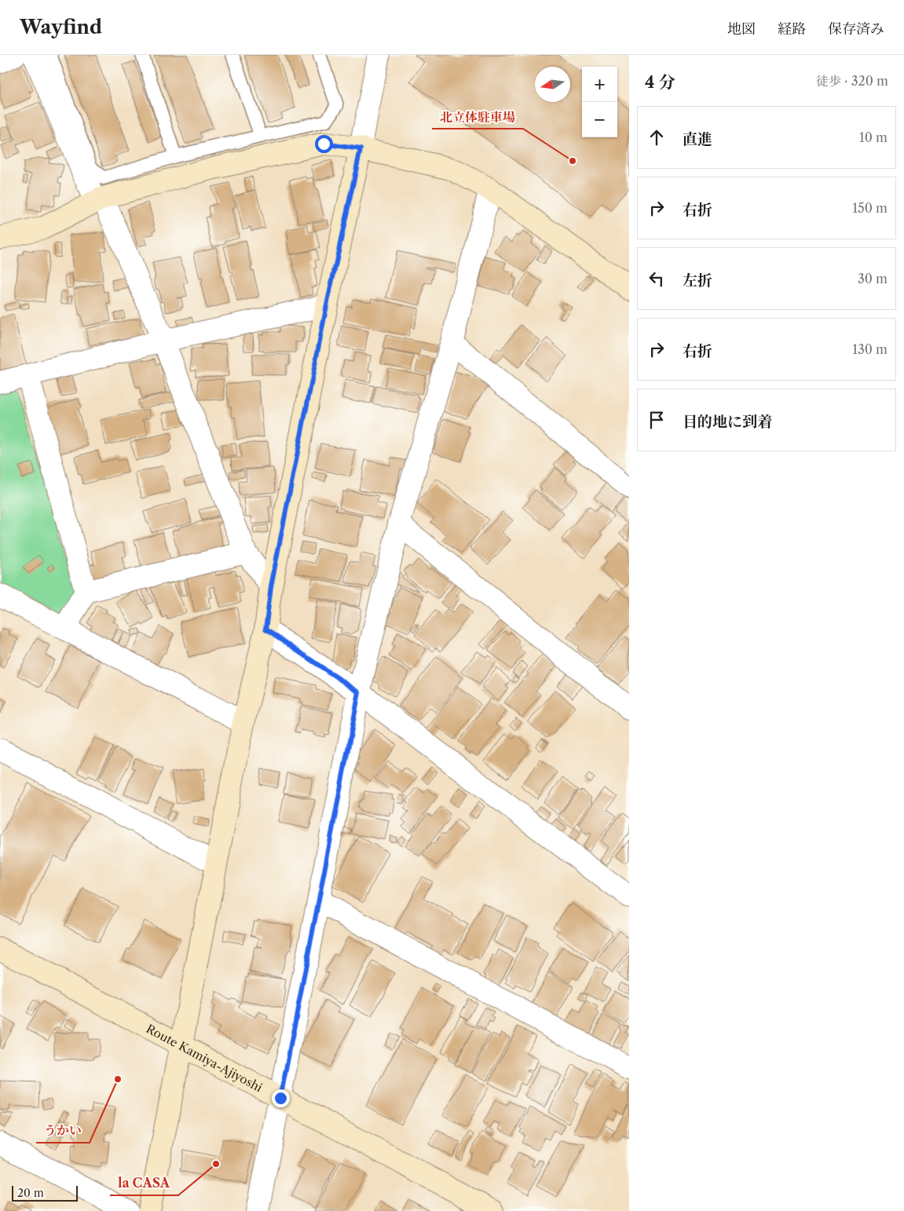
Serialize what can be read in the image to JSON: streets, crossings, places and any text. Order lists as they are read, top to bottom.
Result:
{
  "streets": {
    "street": ["Route Kamiya-Ajiyoshi"]
  },
  "places": ["北立体駐車場", "うかい", "la CASA"],
  "scale_bar": "20 m",
  "north": "left",
  "page": {
    "header": "Wayfind",
    "nav": ["地図", "経路", "保存済み"],
    "heading": ["4 分", "徒歩 · 320 m"],
    "map_buttons": ["+", "−"],
    "list": [
      ["直進", "10 m"],
      ["右折", "150 m"],
      ["左折", "30 m"],
      ["右折", "130 m"],
      "目的地に到着"
    ],
    "scale": "20 m"
  }
}
